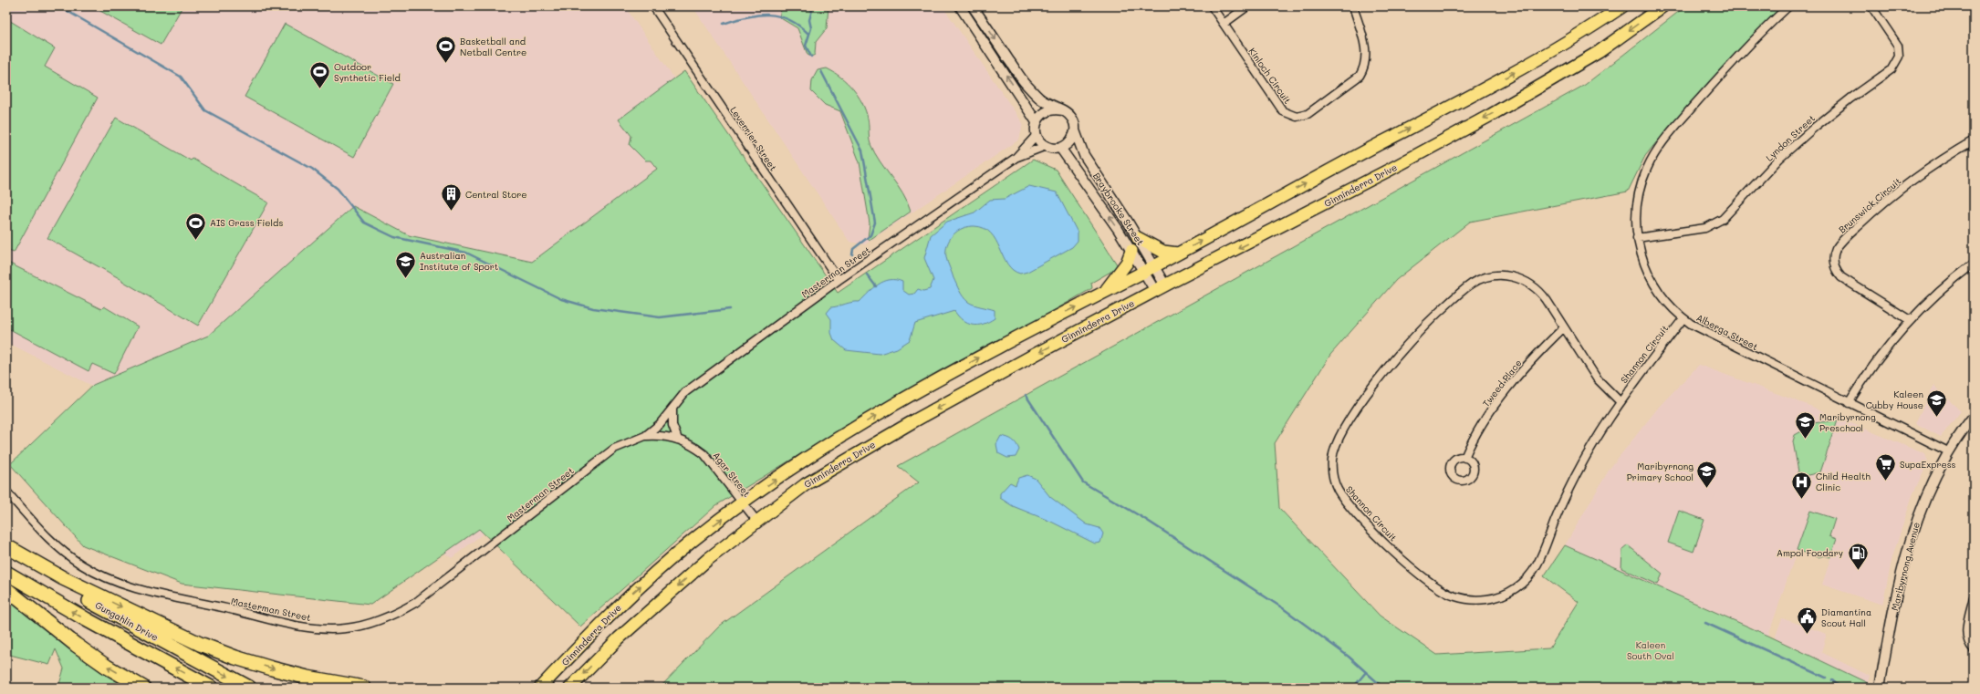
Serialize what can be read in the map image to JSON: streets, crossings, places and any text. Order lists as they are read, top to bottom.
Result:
{
  "streets": {
    "highway": ["Gungahlin Drive"],
    "main road": ["Ginninderra Drive"],
    "street": [
      "Kinloch Circuit",
      "Lyndon Street",
      "Leverrier Street",
      "Brunswick Circuit",
      "Braybrooke Street",
      "Masterman Street",
      "Alberga Street",
      "Shannon Circuit",
      "Tweed Place",
      "Agar Street",
      "Maribyrnong Avenue"
    ]
  },
  "crossings": [
    ["Lyndon Street", "Alberga Street"],
    ["Leverrier Street", "Masterman Street"],
    ["Ginninderra Drive", "Braybrooke Street"],
    ["Ginninderra Drive", "Agar Street"],
    ["Braybrooke Street", "Masterman Street"],
    ["Masterman Street", "Agar Street"],
    ["Alberga Street", "Shannon Circuit"],
    ["Alberga Street", "Maribyrnong Avenue"],
    ["Shannon Circuit", "Tweed Place"]
  ],
  "parks": ["Kaleen South Oval"],
  "places": {
    "sports": ["Basketball and Netball Centre", "Outdoor Synthetic Field", "AIS Grass Fields"],
    "building": ["Central Store"],
    "school or university": [
      "Australian Institute of Sport",
      "Kaleen Cubby House",
      "Maribyrnong Preschool",
      "Maribyrnong Primary School"
    ],
    "supermarket": ["SupaExpress"],
    "hospital": ["Child Health Clinic"],
    "fuel station": ["Ampol Foodary"],
    "public building": ["Diamantina Scout Hall"]
  }
}
